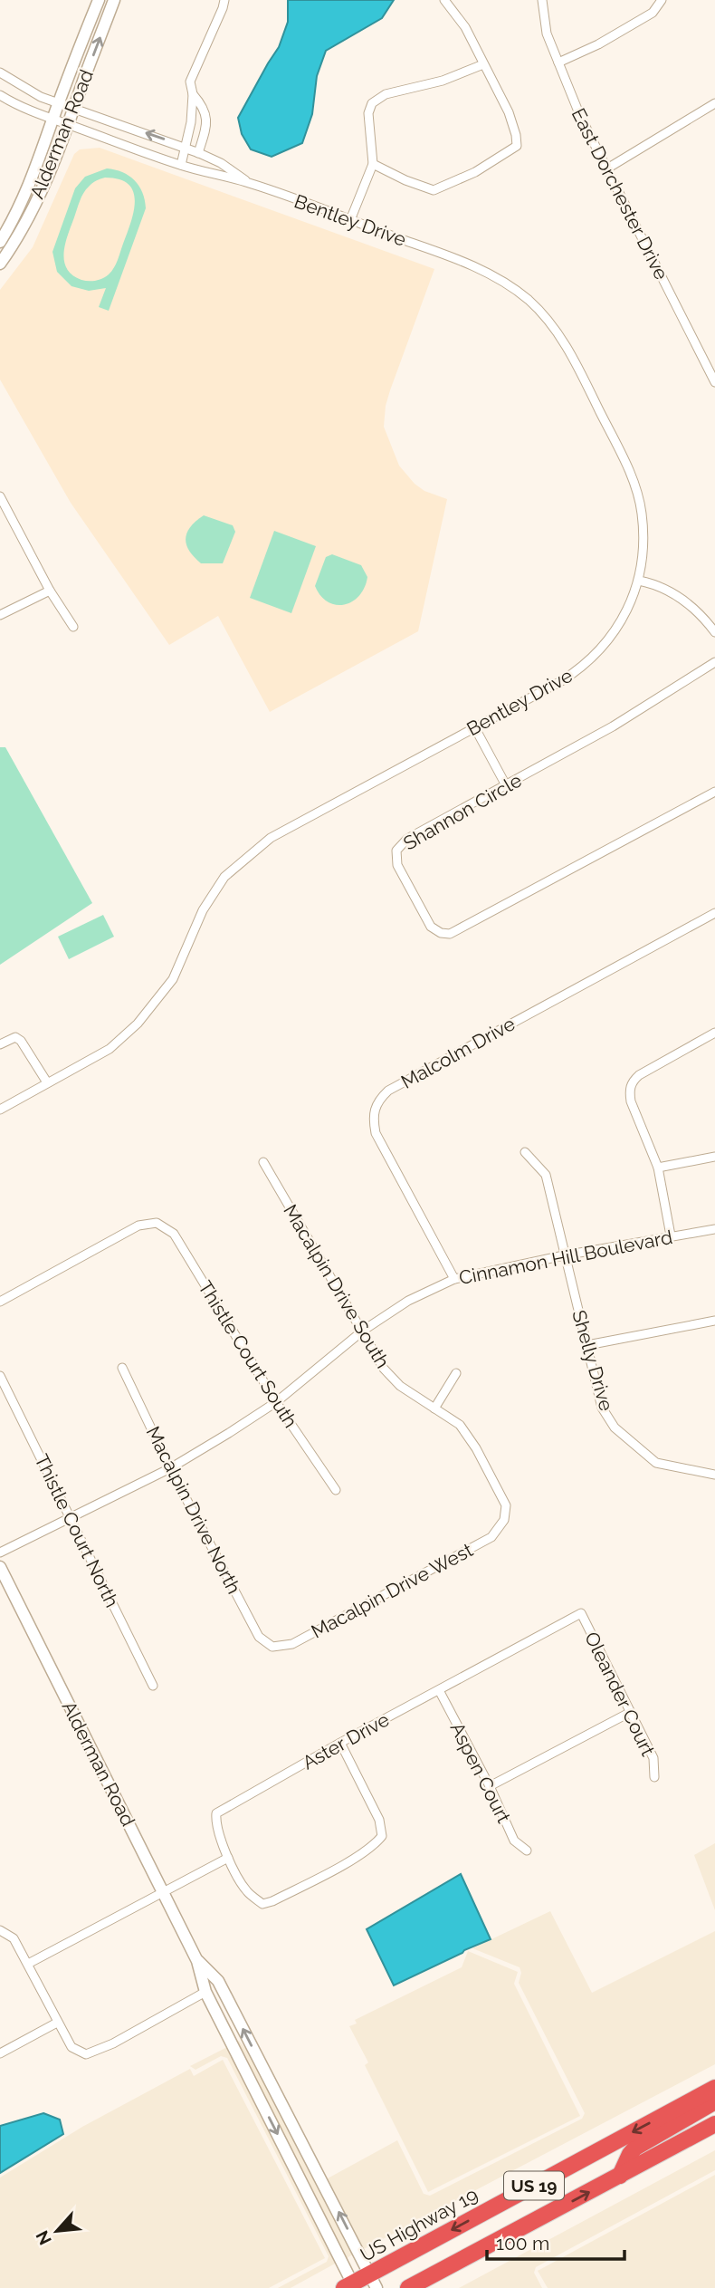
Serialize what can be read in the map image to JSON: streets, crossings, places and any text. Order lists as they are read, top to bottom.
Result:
{
  "streets": {
    "highway": ["US 19", "US Highway 19"],
    "street": [
      "Alderman Road",
      "East Dorchester Drive",
      "Bentley Drive",
      "Shannon Circle",
      "Malcolm Drive",
      "Cinnamon Hill Boulevard",
      "Macalpin Drive South",
      "Thistle Court South",
      "Shelly Drive",
      "Macalpin Drive North",
      "Thistle Court North",
      "Macalpin Drive West",
      "Oleander Court",
      "Aster Drive",
      "Aspen Court"
    ]
  },
  "crossings": [
    ["Alderman Road", "Bentley Drive"],
    ["Alderman Road", "US Highway 19"],
    ["Malcolm Drive", "Cinnamon Hill Boulevard"],
    ["Cinnamon Hill Boulevard", "Macalpin Drive South"],
    ["Cinnamon Hill Boulevard", "Thistle Court South"],
    ["Cinnamon Hill Boulevard", "Shelly Drive"],
    ["Cinnamon Hill Boulevard", "Macalpin Drive North"],
    ["Cinnamon Hill Boulevard", "Thistle Court North"],
    ["Macalpin Drive South", "Macalpin Drive West"],
    ["Macalpin Drive North", "Macalpin Drive West"],
    ["Oleander Court", "Aster Drive"],
    ["Aster Drive", "Aspen Court"]
  ],
  "scale_bar": "100 m",
  "north": "bottom left"
}
